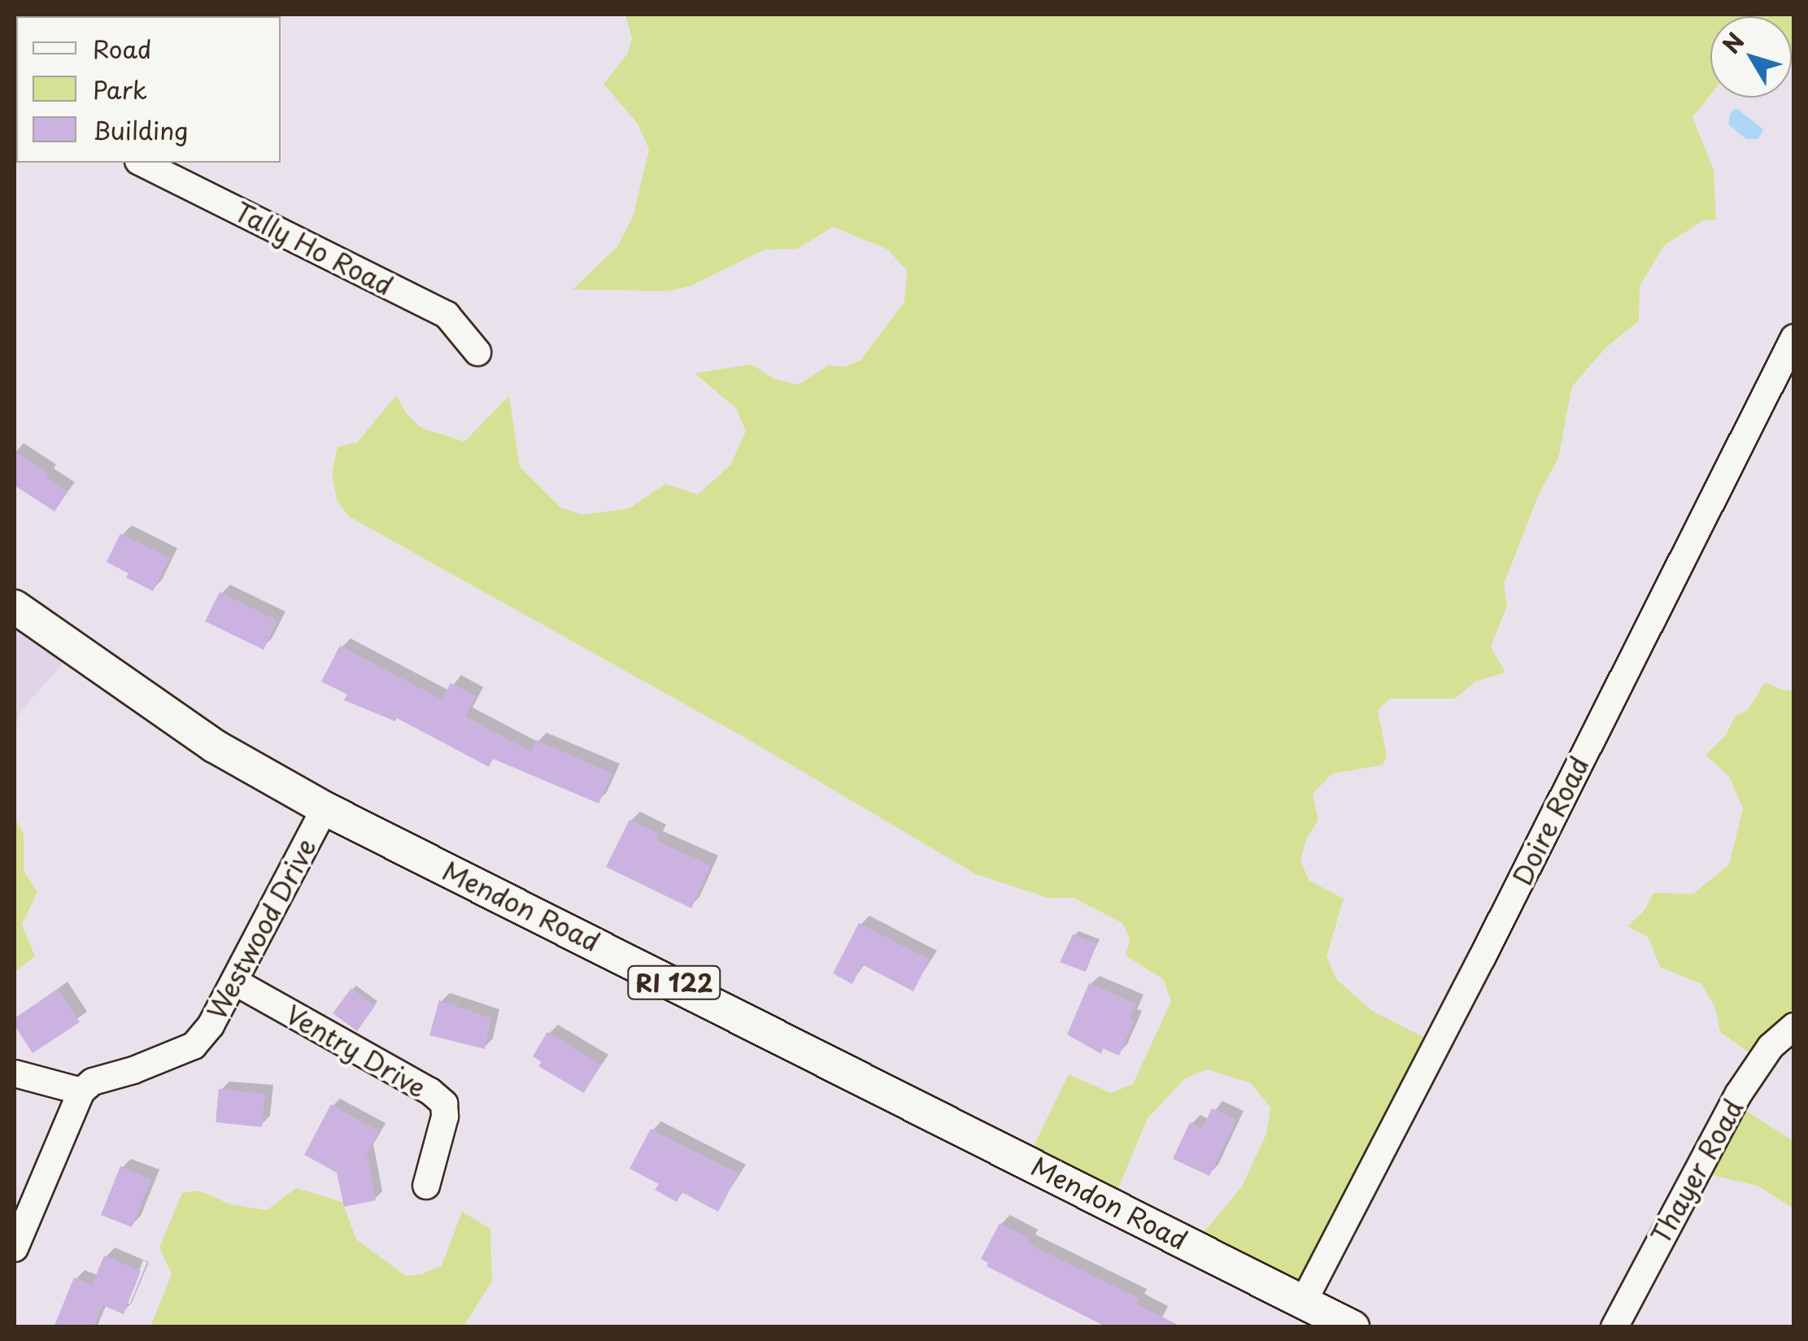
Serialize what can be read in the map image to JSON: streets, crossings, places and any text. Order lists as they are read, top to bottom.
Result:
{
  "streets": {
    "main road": ["Mendon Road", "RI 122"],
    "street": [
      "Tally Ho Road",
      "Doire Road",
      "Westwood Drive",
      "Ventry Drive",
      "Thayer Road"
    ]
  },
  "crossings": [
    ["Doire Road", "Mendon Road"],
    ["Mendon Road", "Westwood Drive"],
    ["Westwood Drive", "Ventry Drive"]
  ],
  "legend": ["Road", "Park", "Building"],
  "north": "top left"
}
